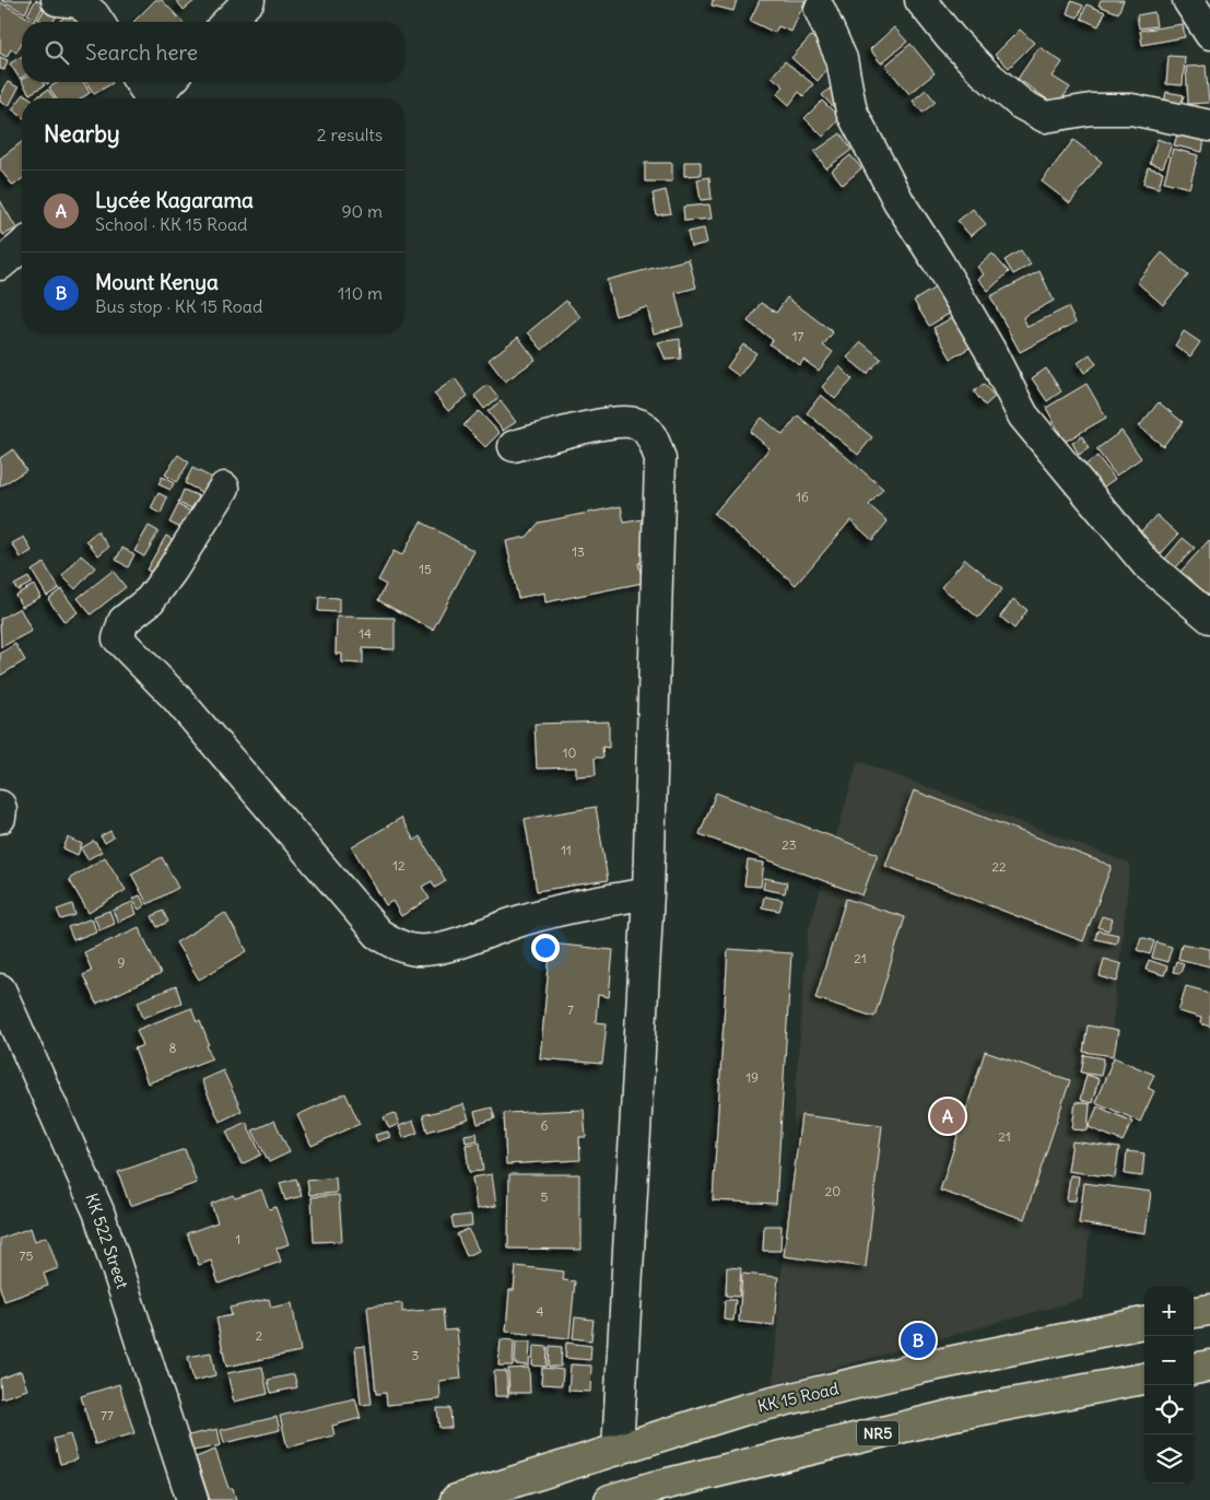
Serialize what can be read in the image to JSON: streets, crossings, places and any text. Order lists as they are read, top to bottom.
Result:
{
  "streets": {
    "highway": ["KK 15 Road", "NR5"],
    "street": ["KK 522 Street"]
  },
  "house_numbers": [
    "17",
    "16",
    "13",
    "15",
    "14",
    "10",
    "23",
    "11",
    "12",
    "22",
    "21",
    "9",
    "7",
    "8",
    "19",
    "6",
    "21",
    "20",
    "5",
    "1",
    "75",
    "4",
    "2",
    "3",
    "77"
  ],
  "page": {
    "search": "Search here",
    "heading": ["Nearby", "2 results"],
    "list": [
      {
        "mark": "A",
        "name": "Lycée Kagarama",
        "note": "School · KK 15 Road",
        "value": "90 m"
      },
      {
        "mark": "B",
        "name": "Mount Kenya",
        "note": "Bus stop · KK 15 Road",
        "value": "110 m"
      }
    ],
    "pins": ["A", "B"],
    "map_buttons": ["+", "−"]
  }
}
